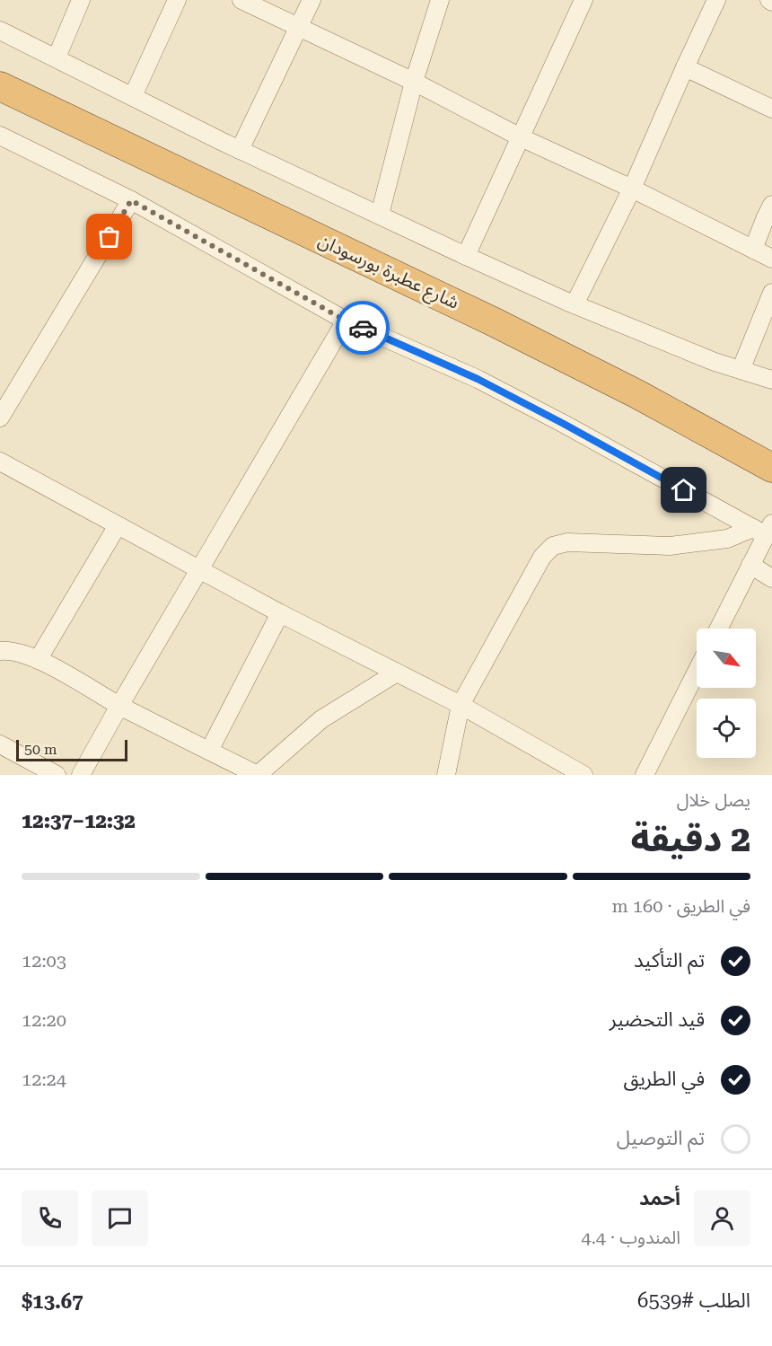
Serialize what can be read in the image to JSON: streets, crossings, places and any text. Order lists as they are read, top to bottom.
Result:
{
  "streets": {
    "highway": ["شارع عطبرة بورسودان"]
  },
  "scale_bar": "50 m",
  "north": "bottom right",
  "page": {
    "scale": "50 m",
    "heading": ["2 دقيقة", "يصل خلال", "12:32–12:37"],
    "panel": [
      "أحمد",
      "المندوب · 4.4",
      "الطلب #6539",
      "$13.67"
    ],
    "bar": "في الطريق · 160 m",
    "list": [
      ["تم التأكيد", "12:03"],
      ["قيد التحضير", "12:20"],
      ["في الطريق", "12:24"],
      "تم التوصيل"
    ]
  }
}
